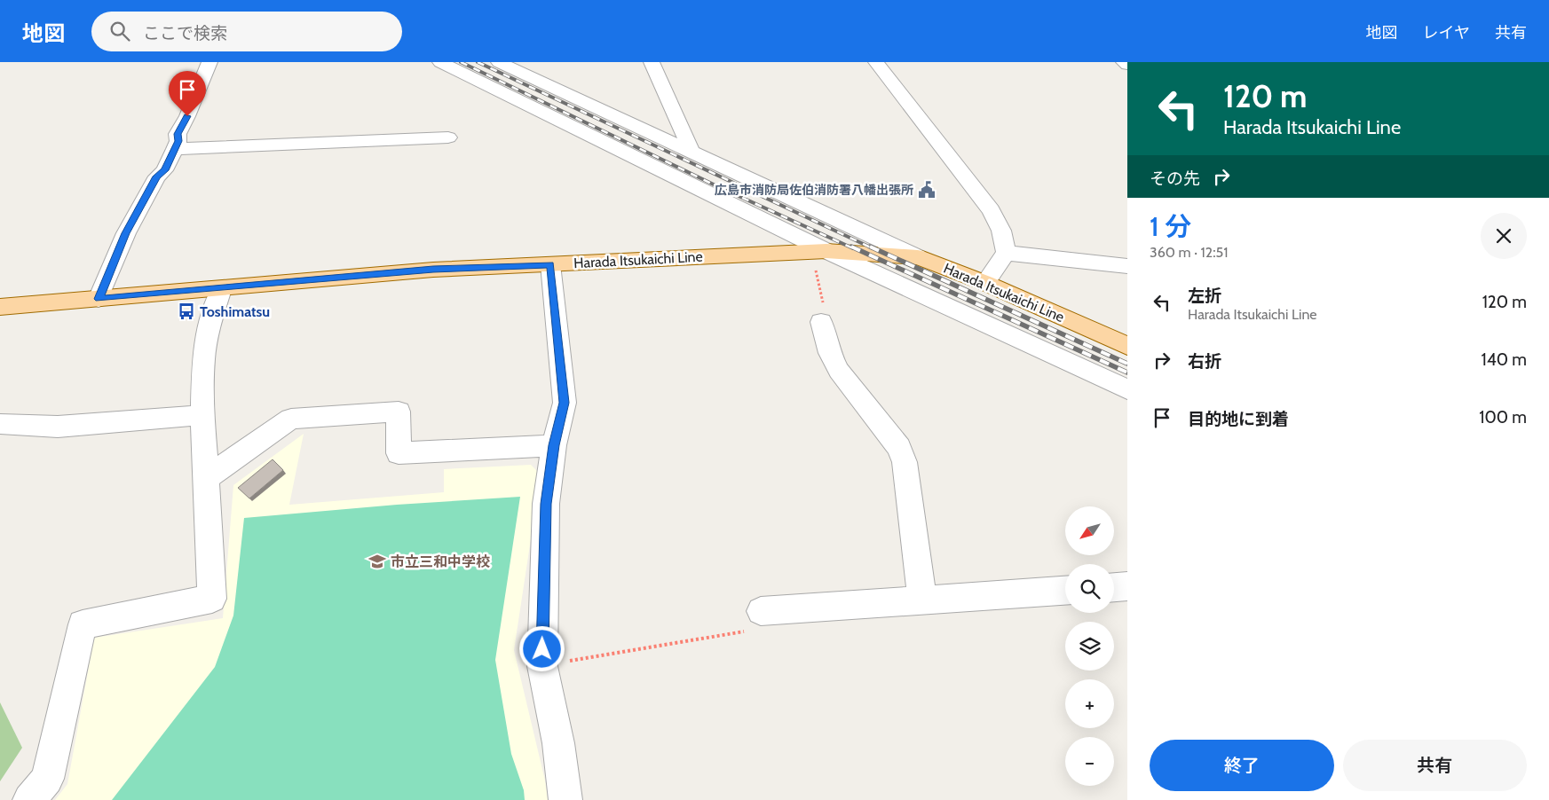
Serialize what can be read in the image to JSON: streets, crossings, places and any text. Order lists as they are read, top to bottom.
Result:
{
  "streets": {
    "main road": ["Harada Itsukaichi Line"]
  },
  "places": {
    "public building": ["広島市消防局佐伯消防署八幡出張所"],
    "bus stop": ["Toshimatsu"],
    "school or university": ["市立三和中学校"]
  },
  "north": "bottom left",
  "page": {
    "header": "地図",
    "search": "ここで検索",
    "nav": ["地図", "レイヤ", "共有"],
    "turn": ["120 m", "Harada Itsukaichi Line"],
    "then": "その先",
    "heading": ["1 分", "360 m · 12:51"],
    "list": [
      {
        "name": "左折",
        "note": "Harada Itsukaichi Line",
        "value": "120 m"
      },
      {
        "name": "右折",
        "value": "140 m"
      },
      {
        "name": "目的地に到着",
        "value": "100 m"
      }
    ],
    "map_buttons": ["+", "−"],
    "buttons": ["終了", "共有"]
  }
}
